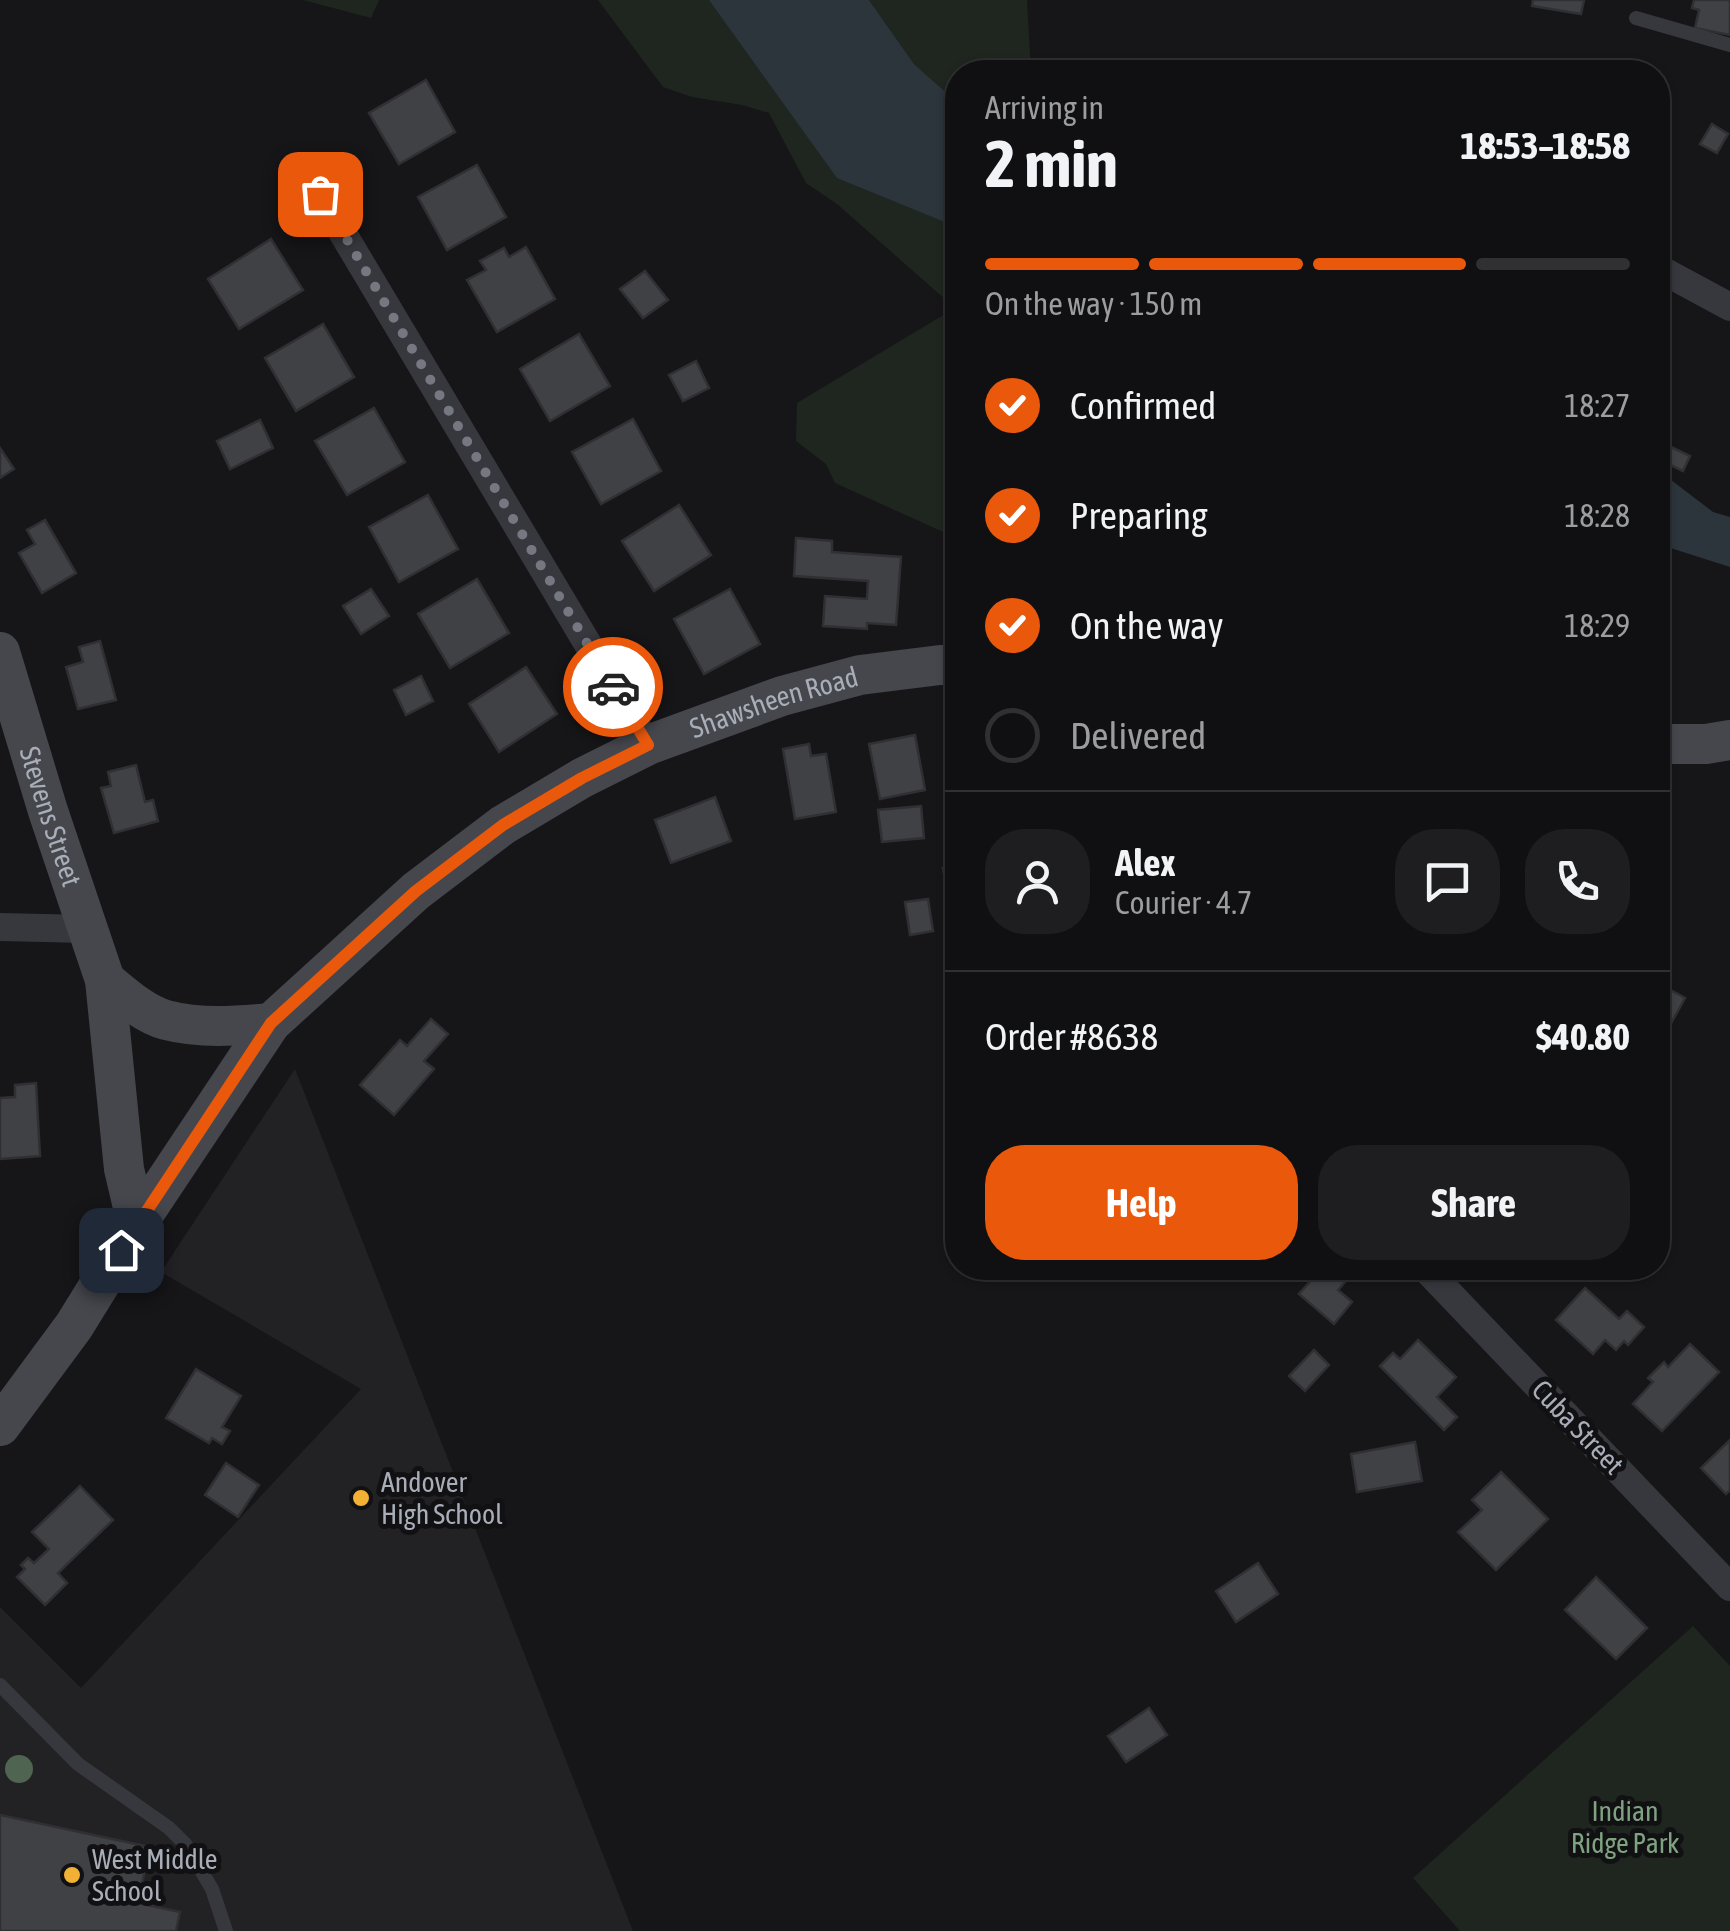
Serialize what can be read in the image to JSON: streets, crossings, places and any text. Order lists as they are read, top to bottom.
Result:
{
  "streets": {
    "main road": ["Shawsheen Road", "Stevens Street"],
    "street": ["Cuba Street"]
  },
  "crossings": [
    ["Shawsheen Road", "Stevens Street"]
  ],
  "parks": ["Indian Ridge Park"],
  "places": ["Andover High School", "West Middle School"],
  "page": {
    "heading": ["2 min", "Arriving in", "18:53–18:58"],
    "panel": [
      "Alex",
      "Courier · 4.7",
      "Order #8638",
      "$40.80"
    ],
    "bar": "On the way · 150 m",
    "list": [
      ["Confirmed", "18:27"],
      ["Preparing", "18:28"],
      ["On the way", "18:29"],
      "Delivered"
    ],
    "buttons": ["Help", "Share"]
  }
}
